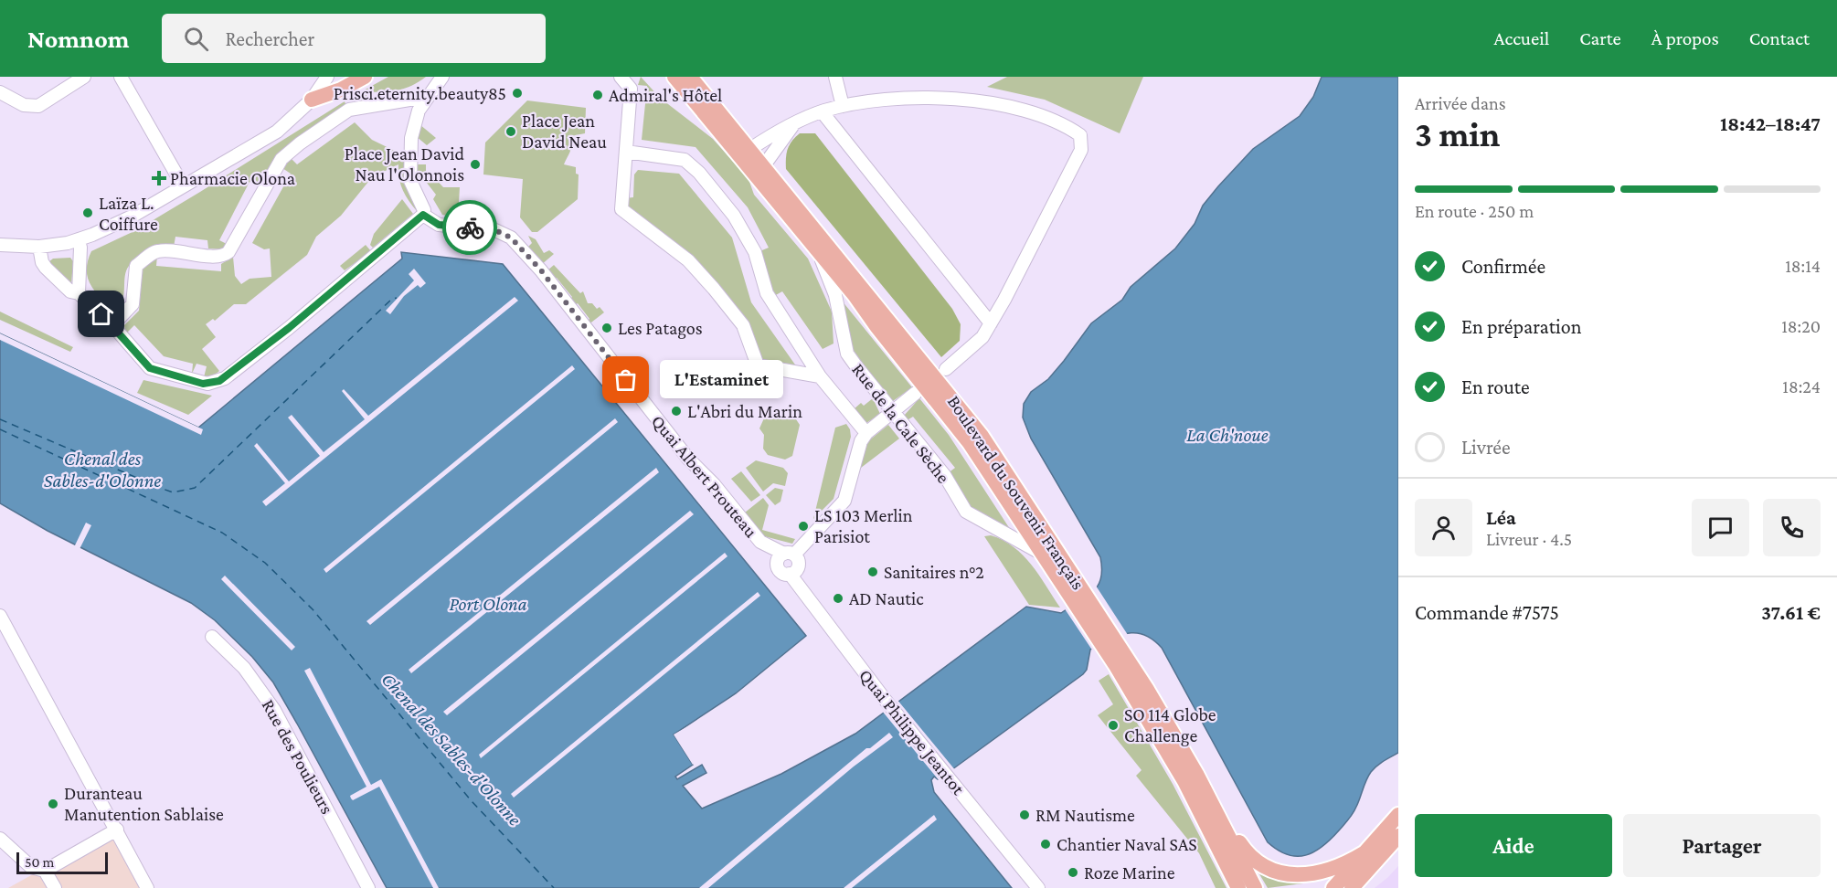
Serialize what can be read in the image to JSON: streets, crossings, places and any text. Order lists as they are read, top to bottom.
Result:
{
  "streets": {
    "main road": ["Boulevard du Souvenir Français"],
    "street": [
      "Rue de la Cale Sèche",
      "Quai Albert Prouteau",
      "Quai Philippe Jeantot",
      "Rue des Poulieurs"
    ]
  },
  "crossings": [
    ["Rue de la Cale Sèche", "Boulevard du Souvenir Français"],
    ["Quai Albert Prouteau", "Quai Philippe Jeantot"]
  ],
  "water": ["La Ch'noue", "Chenal des Sables-d'Olonne", "Port Olona"],
  "places": {
    "other": [
      "Prisci.eternity.beauty85",
      "Admiral's Hôtel",
      "Place Jean David Neau",
      "Place Jean David Nau l'Olonnois",
      "Laïza L. Coiffure",
      "Les Patagos",
      "L'Estaminet",
      "L'Abri du Marin",
      "LS 103 Merlin Parisiot",
      "Sanitaires n°2",
      "AD Nautic",
      "SO 114 Globe Challenge",
      "Duranteau Manutention Sablaise",
      "RM Nautisme",
      "Chantier Naval SAS",
      "Roze Marine"
    ],
    "health": ["Pharmacie Olona"]
  },
  "scale_bar": "50 m",
  "page": {
    "header": "Nomnom",
    "search": "Rechercher",
    "nav": [
      "Accueil",
      "Carte",
      "À propos",
      "Contact"
    ],
    "heading": ["3 min", "Arrivée dans", "18:42–18:47"],
    "panel": [
      "Léa",
      "Livreur · 4.5",
      "Commande #7575",
      "37.61 €"
    ],
    "bar": "En route · 250 m",
    "list": [
      ["Confirmée", "18:14"],
      ["En préparation", "18:20"],
      ["En route", "18:24"],
      "Livrée"
    ],
    "bubble": "L'Estaminet",
    "buttons": ["Aide", "Partager"],
    "scale": "50 m"
  }
}
